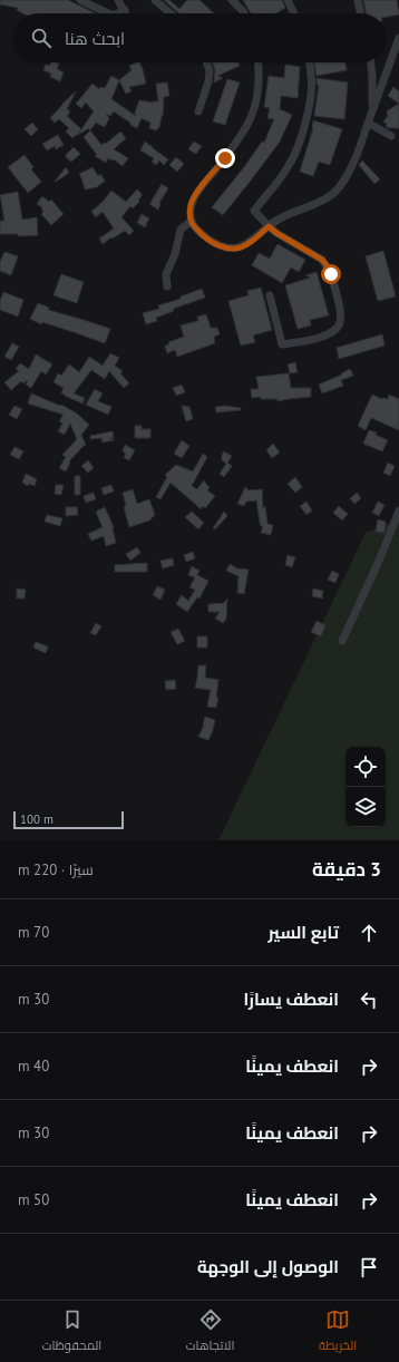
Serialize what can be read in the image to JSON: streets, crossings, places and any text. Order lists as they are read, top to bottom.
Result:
{
  "scale_bar": "100 m",
  "page": {
    "search": "ابحث هنا",
    "scale": "100 m",
    "heading": ["3 دقيقة", "سيرًا · 220 m"],
    "list": [
      ["تابع السير", "70 m"],
      ["انعطف يسارًا", "30 m"],
      ["انعطف يمينًا", "40 m"],
      ["انعطف يمينًا", "30 m"],
      ["انعطف يمينًا", "50 m"],
      "الوصول إلى الوجهة"
    ],
    "nav": ["الخريطة", "الاتجاهات", "المحفوظات"]
  }
}
